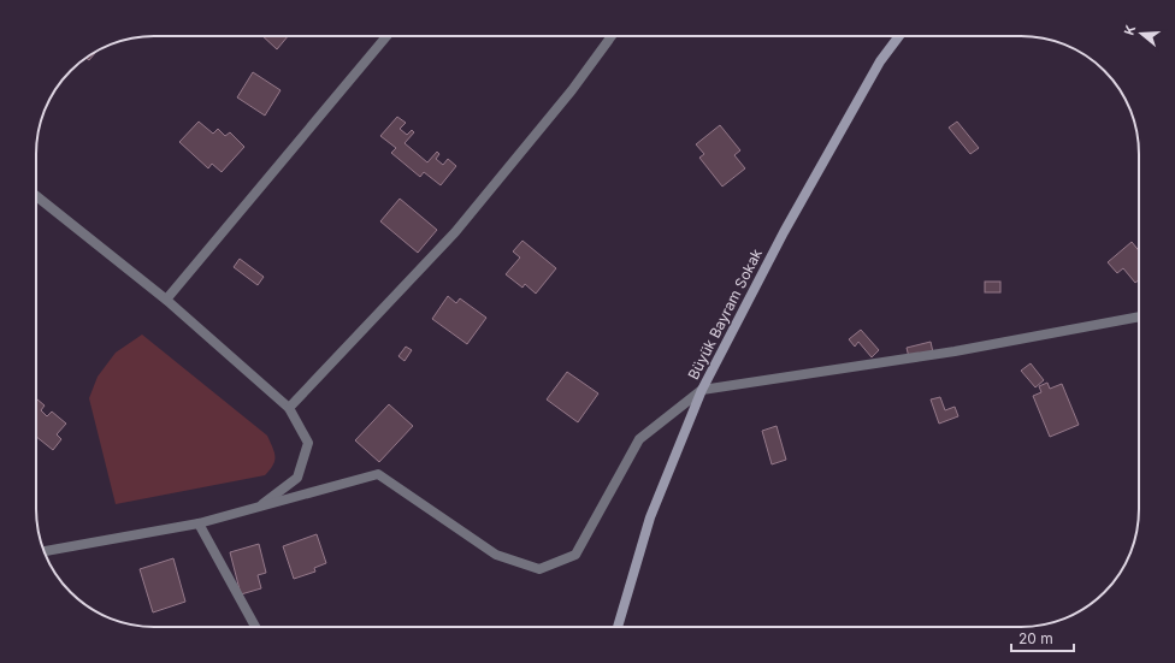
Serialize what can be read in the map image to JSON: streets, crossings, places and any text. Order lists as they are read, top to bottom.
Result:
{
  "streets": {
    "street": ["Büyük Bayram Sokak"]
  },
  "scale_bar": "20 m",
  "north": "left"
}
